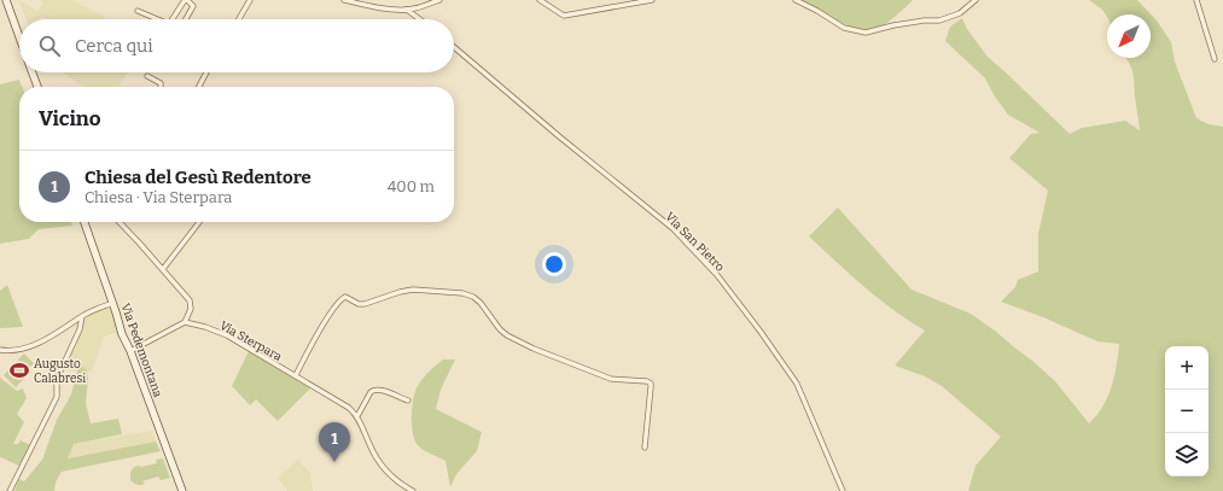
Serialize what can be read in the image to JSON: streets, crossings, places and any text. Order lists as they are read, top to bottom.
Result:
{
  "streets": {
    "street": ["Via San Pietro", "Via Sterpara", "Via Pedemontana"]
  },
  "places": {
    "sports": ["Augusto Calabresi"]
  },
  "north": "bottom left",
  "page": {
    "search": "Cerca qui",
    "heading": "Vicino",
    "list": [
      {
        "mark": "1",
        "name": "Chiesa del Gesù Redentore",
        "note": "Chiesa · Via Sterpara",
        "value": "400 m"
      }
    ],
    "map_buttons": ["+", "−"],
    "pins": "1"
  }
}
